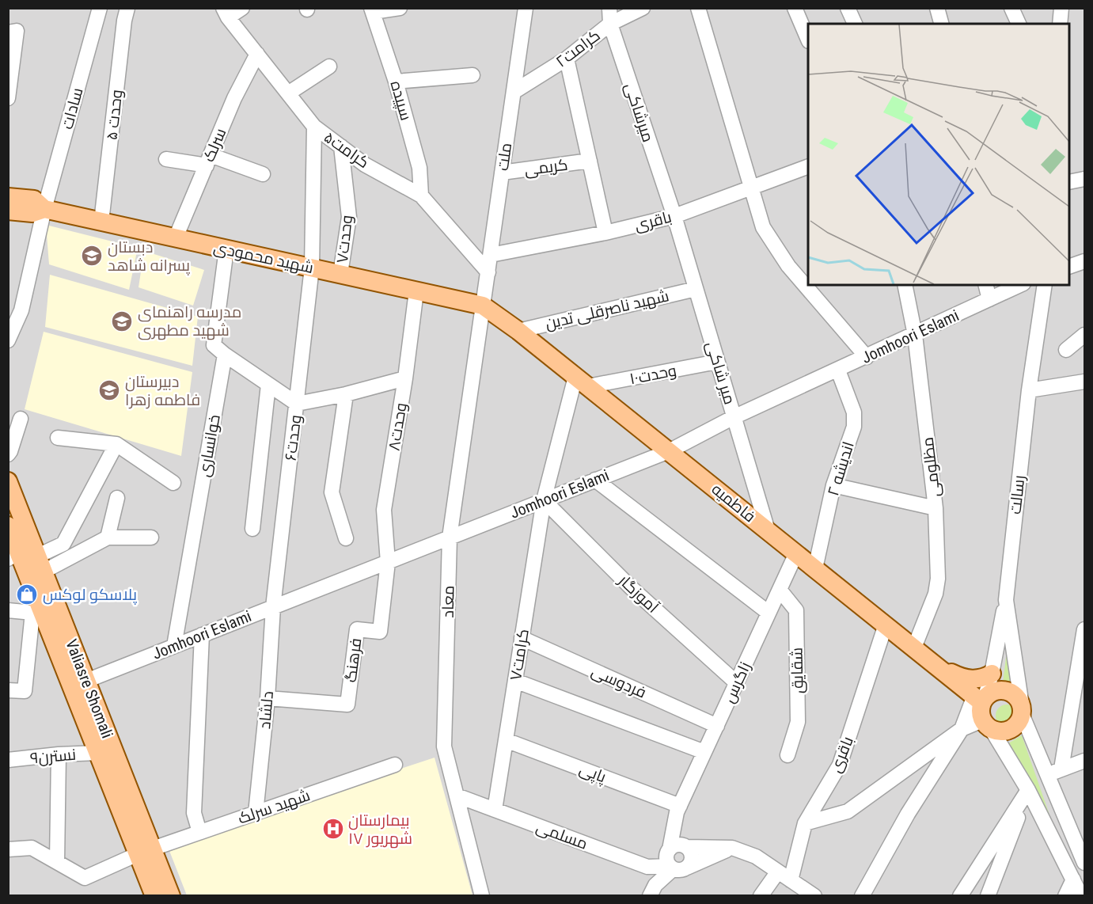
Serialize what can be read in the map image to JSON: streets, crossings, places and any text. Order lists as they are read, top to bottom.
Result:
{
  "streets": {
    "main road": ["شهید محمودی", "فاطمیه", "Valiasre Shomali"],
    "street": [
      "کرامت۲",
      "سپیده",
      "سادات",
      "میرشاکی",
      "وحدت ۵",
      "سرلک",
      "کرامت۵",
      "ملت",
      "کریمی",
      "باقری",
      "۷وحدت",
      "شهید ناصرقلی تدین",
      "Jomhoori Eslami",
      "میر شاکی",
      "وحدت۱۰",
      "وحدت۸",
      "وحدت۶",
      "خوانساری",
      "مظلومی",
      "اندیشه ۲",
      "رسالت",
      "آموزگار",
      "معاد",
      "کرامت۷",
      "فرهنگ",
      "شقایق",
      "فردوسی",
      "زاگرس",
      "دلشاد",
      "نسترن۹",
      "پاپی",
      "شهید سرلک",
      "مسلمی"
    ]
  },
  "crossings": [
    ["کرامت۲", "میرشاکی"],
    ["کرامت۲", "ملت"],
    ["سپیده", "کرامت۵"],
    ["سادات", "شهید محمودی"],
    ["میرشاکی", "باقری"],
    ["میرشاکی", "میر شاکی"],
    ["وحدت ۵", "شهید محمودی"],
    ["سرلک", "کرامت۵"],
    ["سرلک", "شهید محمودی"],
    ["کرامت۵", "ملت"],
    ["کرامت۵", "۷وحدت"],
    ["کرامت۵", "وحدت۶"],
    ["ملت", "کریمی"],
    ["ملت", "باقری"],
    ["ملت", "شهید محمودی"],
    ["ملت", "فاطمیه"],
    ["ملت", "معاد"],
    ["باقری", "میر شاکی"],
    ["باقری", "فاطمیه"],
    ["۷وحدت", "شهید محمودی"],
    ["شهید محمودی", "وحدت۸"],
    ["شهید محمودی", "وحدت۶"],
    ["شهید محمودی", "فاطمیه"],
    ["شهید محمودی", "معاد"],
    ["شهید ناصرقلی تدین", "میر شاکی"],
    ["شهید ناصرقلی تدین", "فاطمیه"],
    ["Jomhoori Eslami", "میر شاکی"],
    ["Jomhoori Eslami", "وحدت۸"],
    ["Jomhoori Eslami", "وحدت۶"],
    ["Jomhoori Eslami", "خوانساری"],
    ["Jomhoori Eslami", "مظلومی"],
    ["Jomhoori Eslami", "اندیشه ۲"],
    ["Jomhoori Eslami", "فاطمیه"],
    ["Jomhoori Eslami", "آموزگار"],
    ["Jomhoori Eslami", "معاد"],
    ["Jomhoori Eslami", "کرامت۷"],
    ["Jomhoori Eslami", "فرهنگ"],
    ["Jomhoori Eslami", "Valiasre Shomali"],
    ["Jomhoori Eslami", "دلشاد"],
    ["میر شاکی", "وحدت۱۰"],
    ["میر شاکی", "فاطمیه"],
    ["وحدت۱۰", "فاطمیه"],
    ["وحدت۱۰", "کرامت۷"],
    ["وحدت۸", "فرهنگ"],
    ["وحدت۶", "دلشاد"],
    ["مظلومی", "فاطمیه"],
    ["اندیشه ۲", "فاطمیه"],
    ["رسالت", "فاطمیه"],
    ["فاطمیه", "معاد"],
    ["فاطمیه", "کرامت۷"],
    ["فاطمیه", "زاگرس"],
    ["آموزگار", "کرامت۷"],
    ["آموزگار", "زاگرس"],
    ["معاد", "مسلمی"],
    ["کرامت۷", "فردوسی"],
    ["کرامت۷", "پاپی"],
    ["کرامت۷", "مسلمی"],
    ["فرهنگ", "دلشاد"],
    ["شقایق", "زاگرس"],
    ["فردوسی", "زاگرس"],
    ["زاگرس", "پاپی"],
    ["Valiasre Shomali", "نسترن۹"],
    ["Valiasre Shomali", "شهید سرلک"],
    ["دلشاد", "شهید سرلک"]
  ],
  "places": {
    "school or university": ["دبستان پسرانه شاهد", "مدرسه راهنمای شهید مطهری", "دبیرستان فاطمه زهرا"],
    "shop": ["پلاسکو لوکس"],
    "hospital": ["بیمارستان ۱۷ شهریور"]
  }
}
